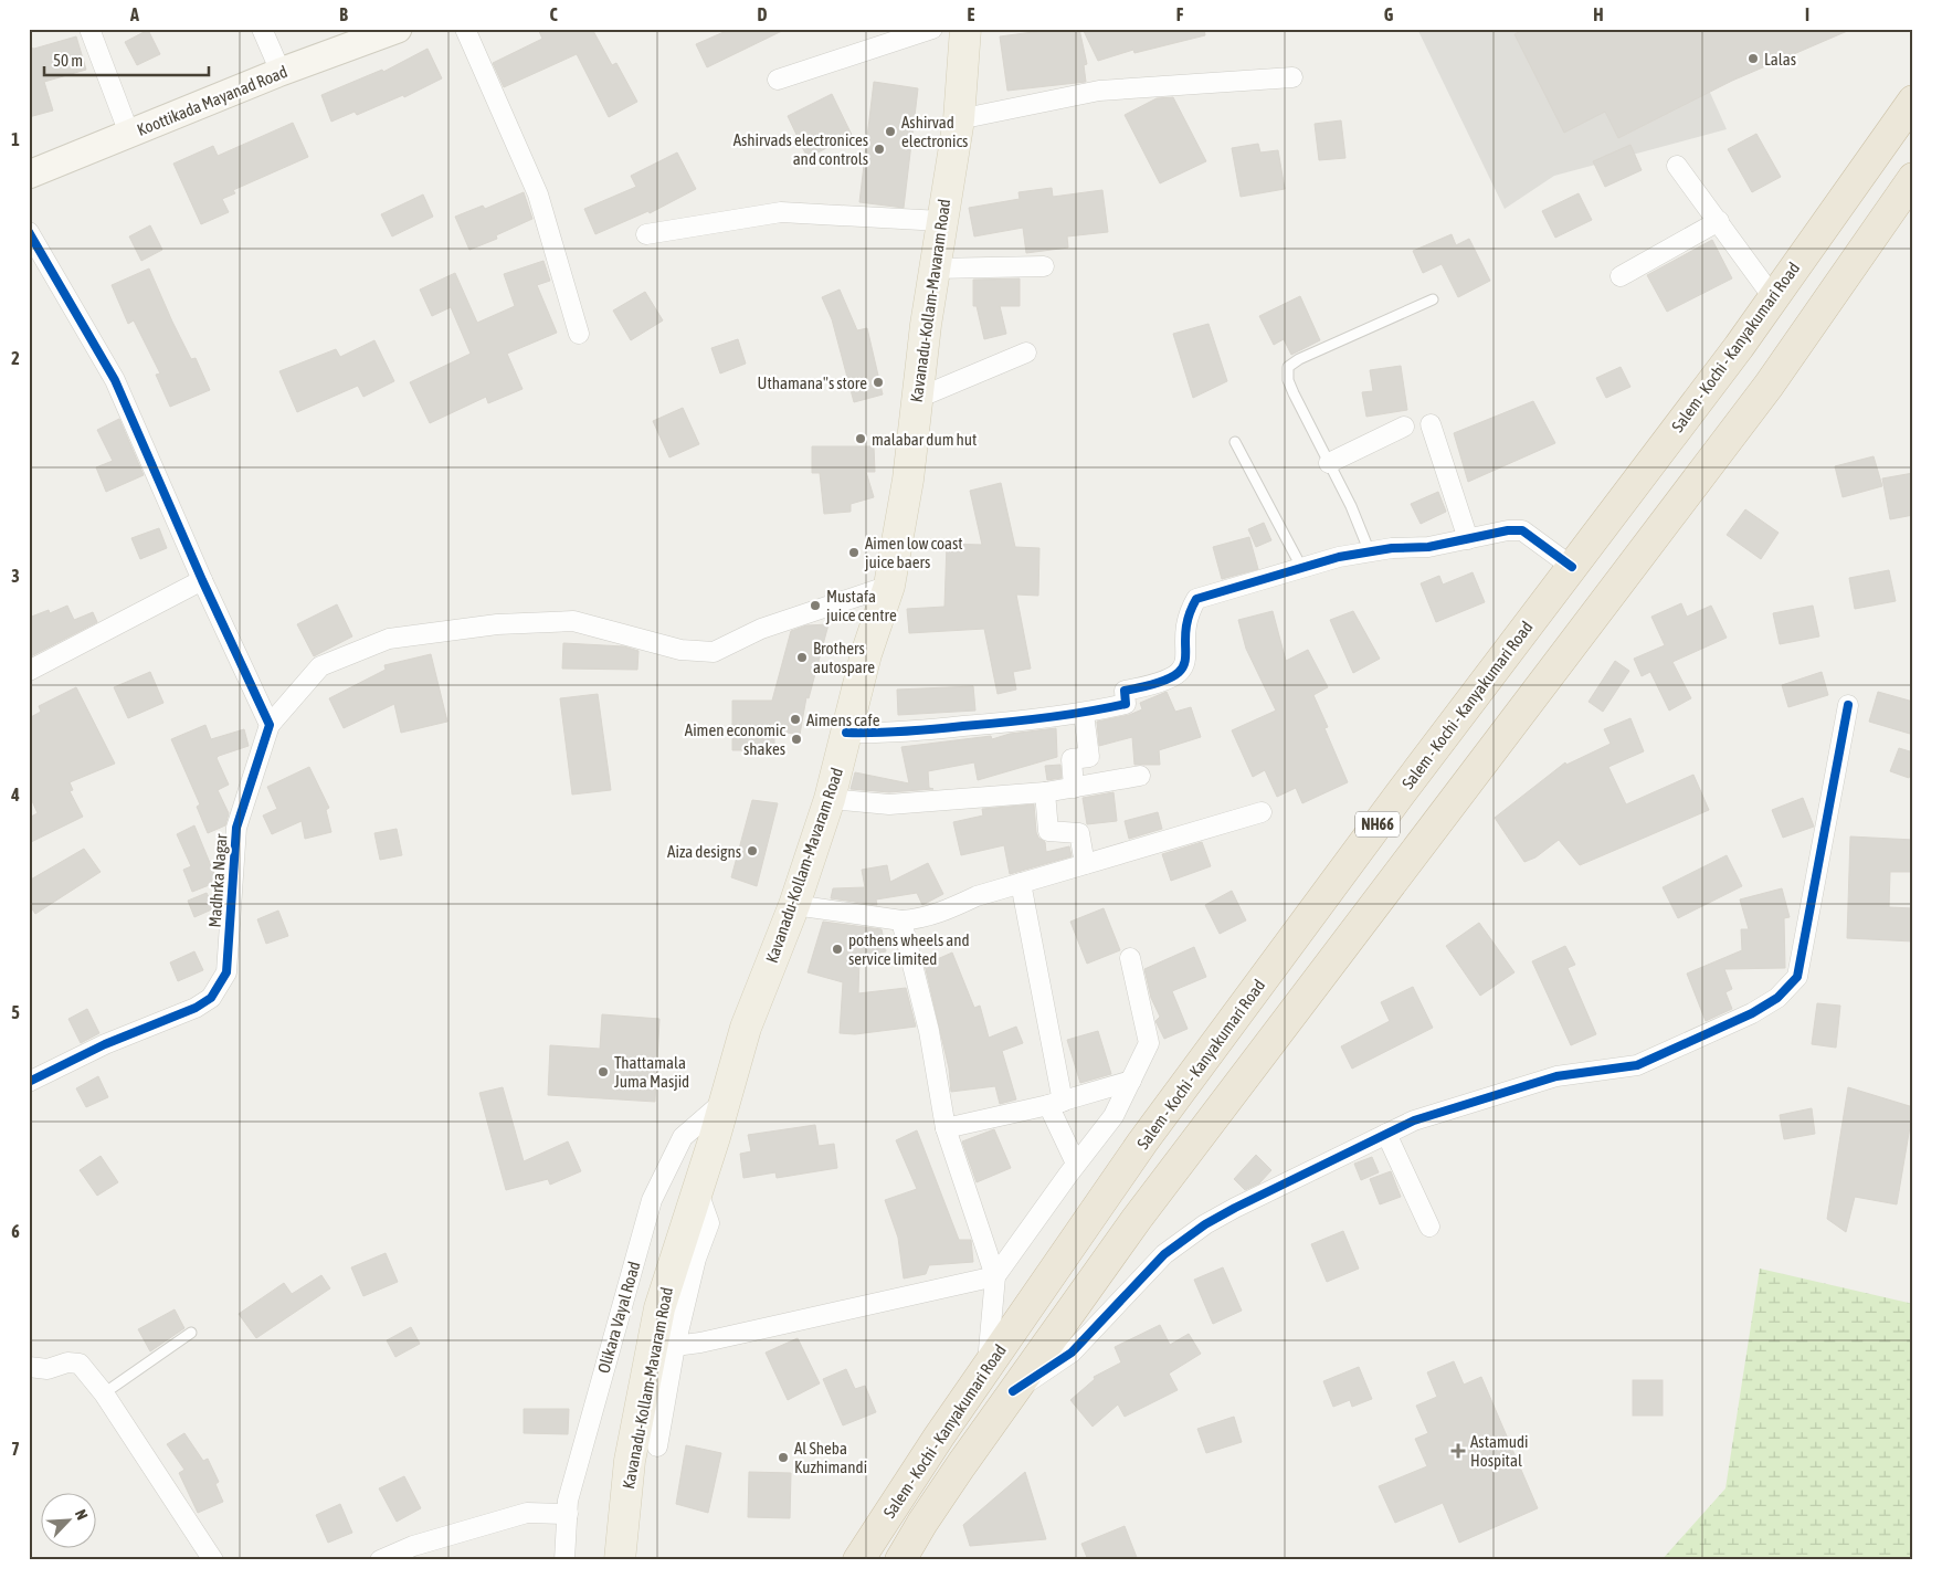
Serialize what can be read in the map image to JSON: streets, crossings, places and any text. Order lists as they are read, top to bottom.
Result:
{
  "streets": {
    "highway": ["Salem - Kochi - Kanyakumari Road", "NH66"],
    "main road": ["Koottikada Mayanad Road", "Kavanadu-Kollam-Mavaram Road"],
    "street": ["Madhrka Nagar", "Olikara Vayal Road"]
  },
  "crossings": [
    ["Kavanadu-Kollam-Mavaram Road", "Olikara Vayal Road"]
  ],
  "places": {
    "other": [
      "Lalas",
      "Ashirvad electronics",
      "Ashirvads electronices and controls",
      "Uthamana\"s store",
      "malabar dum hut",
      "Aimen low coast juice baers",
      "Mustafa juice centre",
      "Brothers autospare",
      "Aimens cafe",
      "Aimen economic shakes",
      "Aiza designs",
      "pothens wheels and service limited",
      "Thattamala Juma Masjid",
      "Al Sheba Kuzhimandi"
    ],
    "health": ["Astamudi Hospital"]
  },
  "scale_bar": "50 m",
  "north": "top right",
  "grid": {
    "columns": [
      "A",
      "B",
      "C",
      "D",
      "E",
      "F",
      "G",
      "H",
      "I"
    ],
    "rows": [
      "1",
      "2",
      "3",
      "4",
      "5",
      "6",
      "7"
    ]
  }
}
